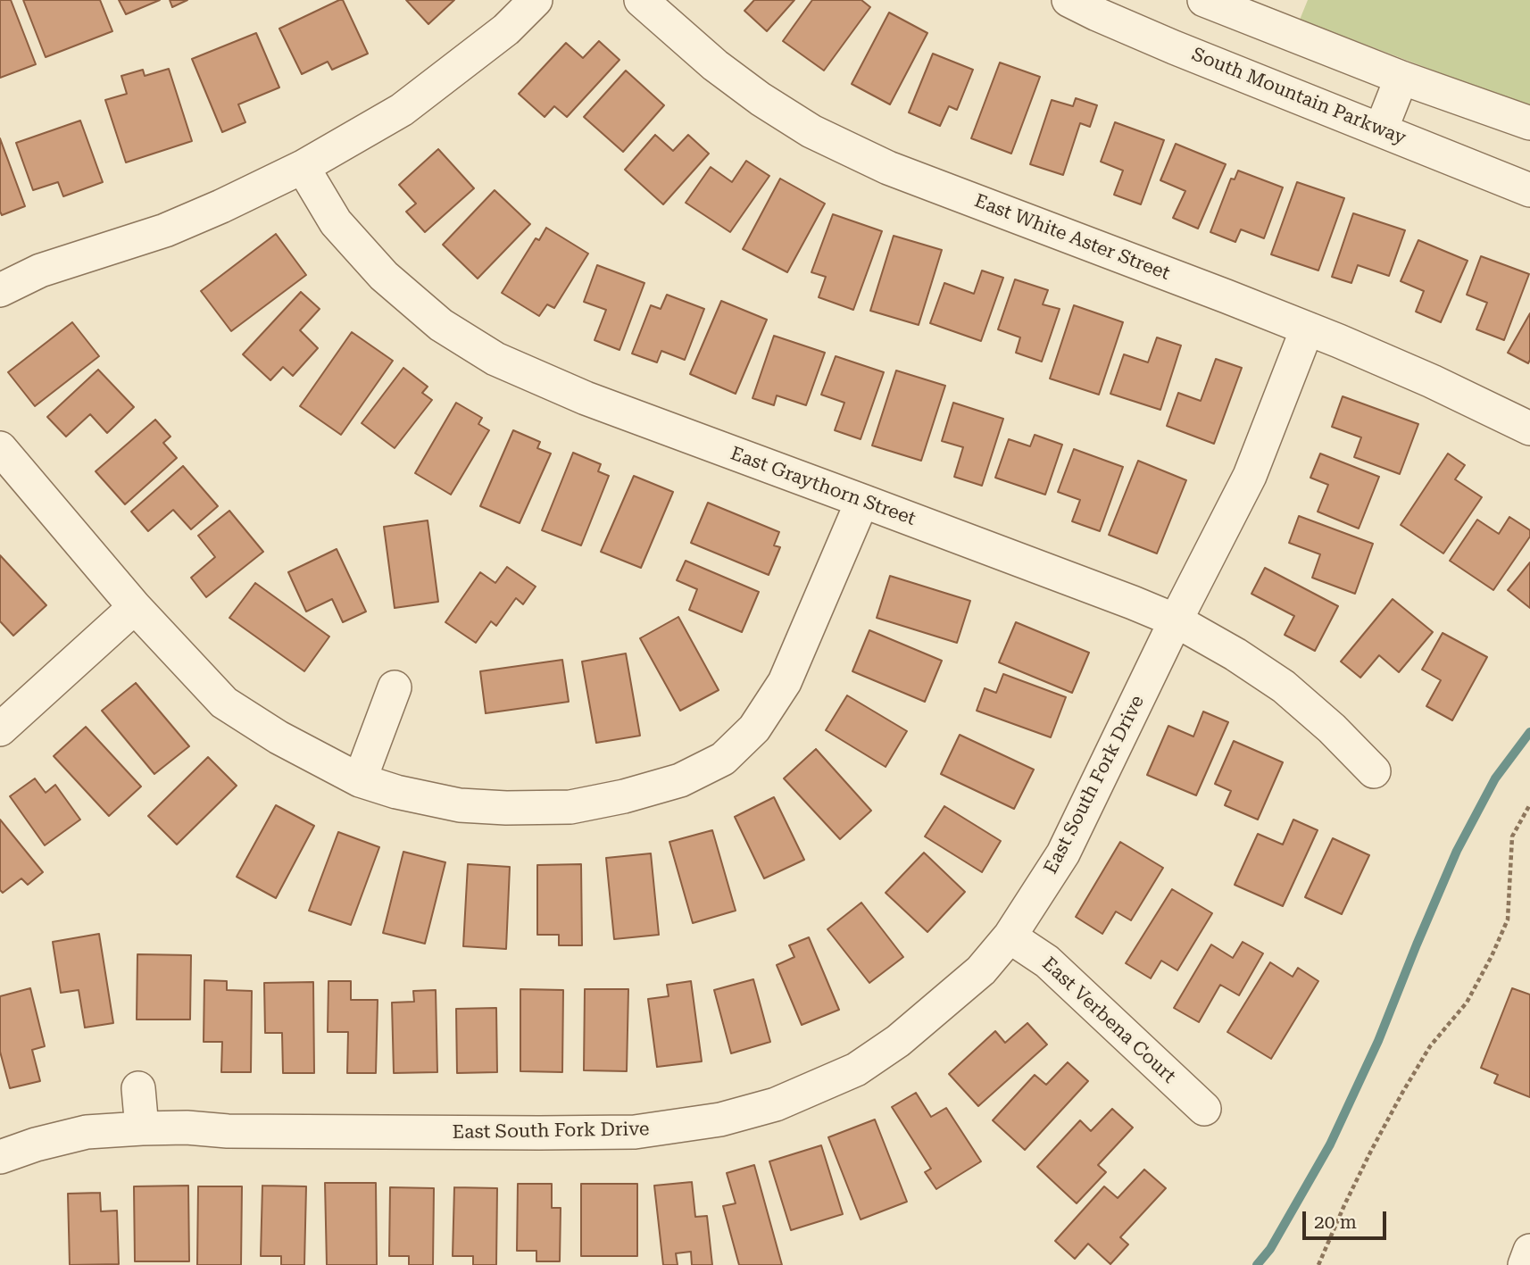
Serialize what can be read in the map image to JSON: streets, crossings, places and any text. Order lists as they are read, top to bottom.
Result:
{
  "streets": {
    "street": [
      "South Mountain Parkway",
      "East White Aster Street",
      "East Graythorn Street",
      "East South Fork Drive",
      "East Verbena Court"
    ]
  },
  "crossings": [
    ["East White Aster Street", "East South Fork Drive"],
    ["East Graythorn Street", "East South Fork Drive"],
    ["East South Fork Drive", "East Verbena Court"]
  ],
  "scale_bar": "20 m"
}
